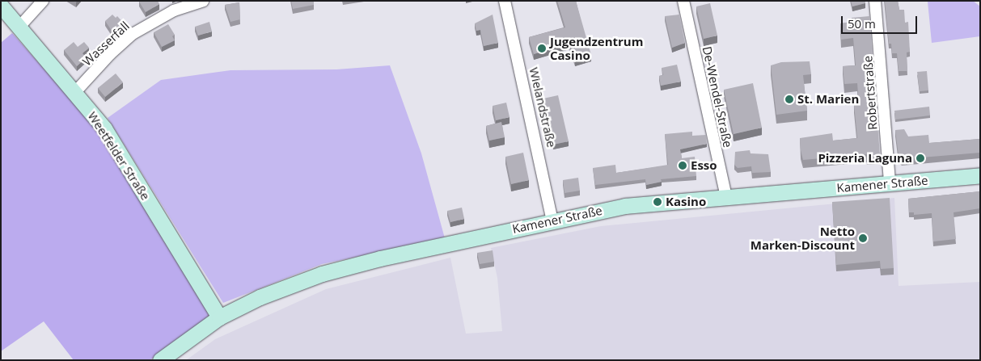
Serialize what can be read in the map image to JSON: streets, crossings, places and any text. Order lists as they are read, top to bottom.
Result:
{
  "streets": {
    "main road": ["Weetfelder Straße", "Kamener Straße"],
    "street": [
      "Wasserfall",
      "Robertstraße",
      "De-Wendel-Straße",
      "Wielandstraße"
    ]
  },
  "crossings": [
    ["Wasserfall", "Weetfelder Straße"],
    ["Robertstraße", "Kamener Straße"],
    ["De-Wendel-Straße", "Kamener Straße"],
    ["Wielandstraße", "Kamener Straße"],
    ["Weetfelder Straße", "Kamener Straße"]
  ],
  "places": [
    "Jugendzentrum Casino",
    "St. Marien",
    "Pizzeria Laguna",
    "Esso",
    "Kasino",
    "Netto Marken-Discount"
  ],
  "scale_bar": "50 m"
}
